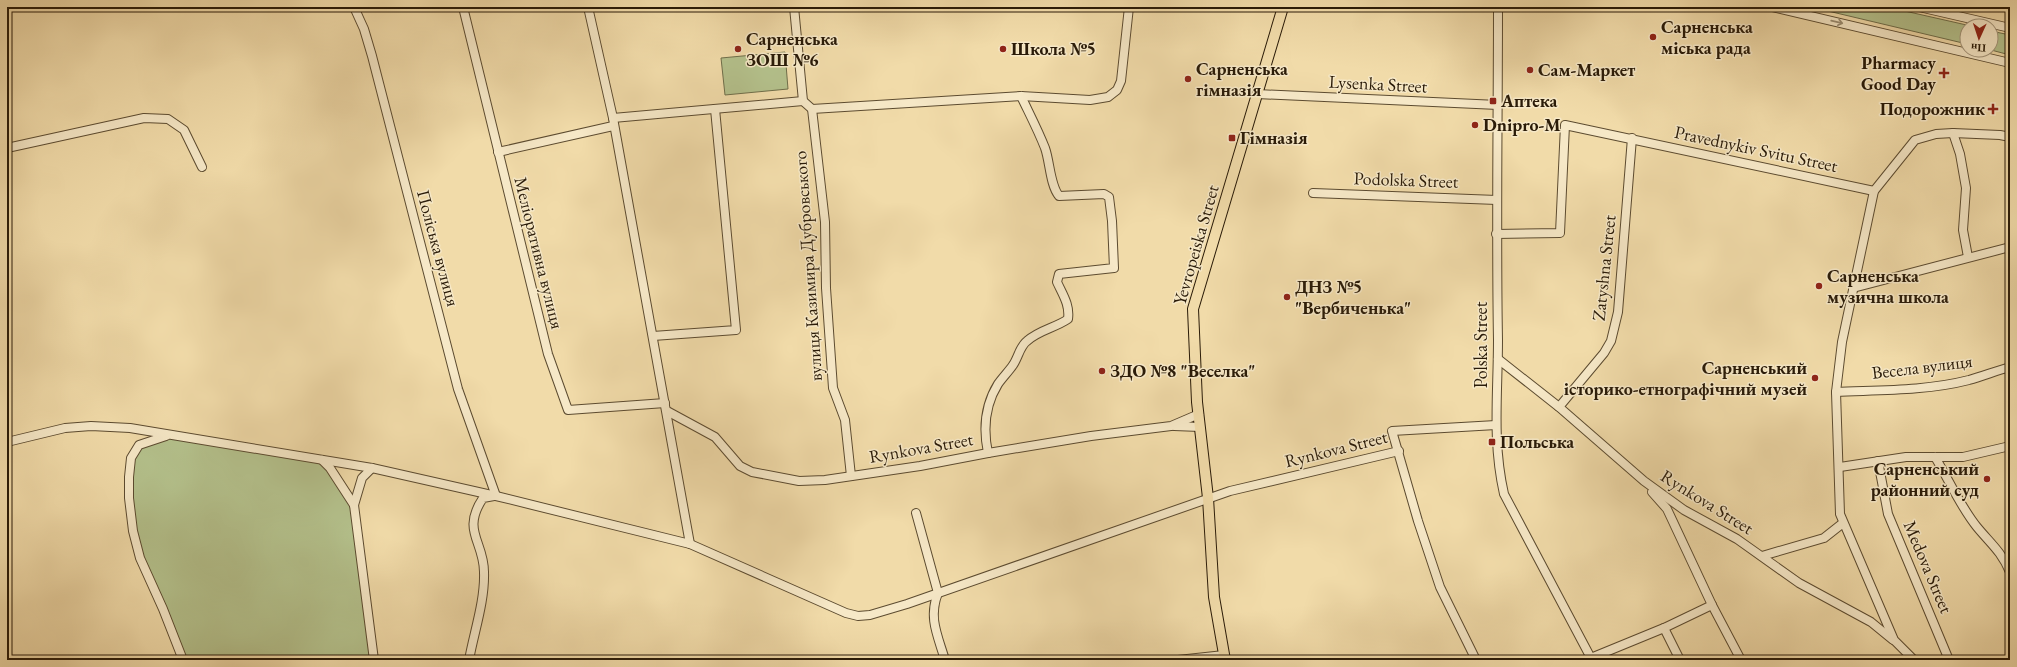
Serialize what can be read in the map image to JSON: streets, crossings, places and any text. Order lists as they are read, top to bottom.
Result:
{
  "streets": {
    "main road": ["Yevropeiska Street"],
    "street": [
      "Lysenka Street",
      "Pravednykiv Svitu Street",
      "Podolska Street",
      "Поліська вулиця",
      "Меліоративна вулиця",
      "вулиця Казимира Дубровського",
      "Zatyshna Street",
      "Polska Street",
      "Весела вулиця",
      "Rynkova Street",
      "Medova Street"
    ]
  },
  "crossings": [
    ["Lysenka Street", "Yevropeiska Street"],
    ["Lysenka Street", "Polska Street"],
    ["Pravednykiv Svitu Street", "Zatyshna Street"],
    ["Pravednykiv Svitu Street", "Polska Street"],
    ["Podolska Street", "Polska Street"],
    ["Yevropeiska Street", "Rynkova Street"],
    ["Поліська вулиця", "Rynkova Street"],
    ["Меліоративна вулиця", "Rynkova Street"],
    ["вулиця Казимира Дубровського", "Rynkova Street"],
    ["Zatyshna Street", "Rynkova Street"],
    ["Polska Street", "Rynkova Street"]
  ],
  "places": {
    "other": [
      "Сарненська міська рада",
      "Сарненська ЗОШ №6",
      "Школа №5",
      "Сам-Маркет",
      "Сарненська гімназія",
      "Dnipro-M",
      "Сарненська музична школа",
      "ДНЗ №5 \"Вербиченька\"",
      "ЗДО №8 \"Веселка\"",
      "Сарненський історико-етнографічний музей",
      "Сарненський районний суд"
    ],
    "health": ["Pharmacy Good Day", "Подорожник"],
    "transit": ["Аптека", "Гімназія", "Польська"]
  },
  "north": "bottom"
}
